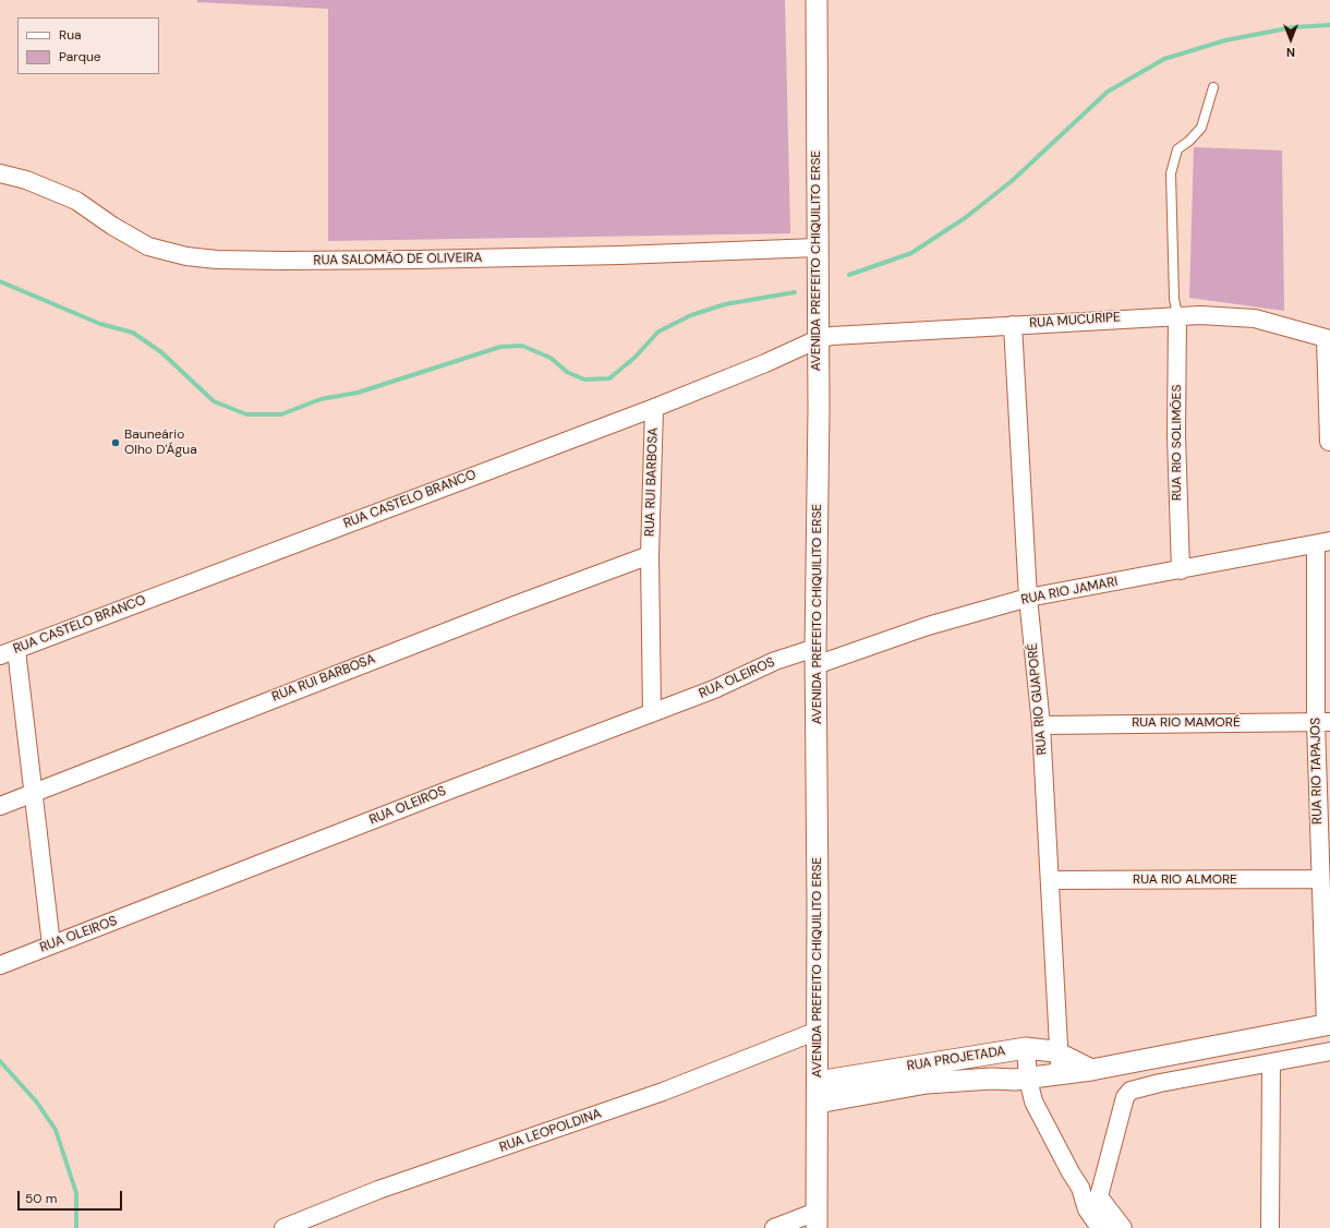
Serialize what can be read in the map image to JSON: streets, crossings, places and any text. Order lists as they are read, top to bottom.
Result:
{
  "streets": {
    "street": [
      "RUA SALOMÃO DE OLIVEIRA",
      "AVENIDA PREFEITO CHIQUILITO ERSE",
      "RUA MUCURIPE",
      "RUA RIO SOLIMÕES",
      "RUA RUI BARBOSA",
      "RUA CASTELO BRANCO",
      "RUA RIO JAMARI",
      "RUA OLEIROS",
      "RUA RIO GUAPORÉ",
      "RUA RIO MAMORÉ",
      "RUA RIO TAPAJOS",
      "RUA RIO ALMORE",
      "RUA PROJETADA",
      "RUA LEOPOLDINA"
    ]
  },
  "crossings": [
    ["RUA SALOMÃO DE OLIVEIRA", "AVENIDA PREFEITO CHIQUILITO ERSE"],
    ["AVENIDA PREFEITO CHIQUILITO ERSE", "RUA MUCURIPE"],
    ["AVENIDA PREFEITO CHIQUILITO ERSE", "RUA CASTELO BRANCO"],
    ["AVENIDA PREFEITO CHIQUILITO ERSE", "RUA RIO JAMARI"],
    ["AVENIDA PREFEITO CHIQUILITO ERSE", "RUA OLEIROS"],
    ["AVENIDA PREFEITO CHIQUILITO ERSE", "RUA PROJETADA"],
    ["AVENIDA PREFEITO CHIQUILITO ERSE", "RUA LEOPOLDINA"],
    ["RUA MUCURIPE", "RUA RIO SOLIMÕES"],
    ["RUA MUCURIPE", "RUA CASTELO BRANCO"],
    ["RUA MUCURIPE", "RUA RIO GUAPORÉ"],
    ["RUA RIO SOLIMÕES", "RUA RIO JAMARI"],
    ["RUA RUI BARBOSA", "RUA CASTELO BRANCO"],
    ["RUA RUI BARBOSA", "RUA OLEIROS"],
    ["RUA RIO JAMARI", "RUA OLEIROS"],
    ["RUA RIO JAMARI", "RUA RIO GUAPORÉ"],
    ["RUA RIO JAMARI", "RUA RIO TAPAJOS"],
    ["RUA RIO GUAPORÉ", "RUA RIO MAMORÉ"],
    ["RUA RIO GUAPORÉ", "RUA RIO ALMORE"],
    ["RUA RIO GUAPORÉ", "RUA PROJETADA"],
    ["RUA RIO MAMORÉ", "RUA RIO TAPAJOS"],
    ["RUA RIO TAPAJOS", "RUA RIO ALMORE"],
    ["RUA RIO TAPAJOS", "RUA PROJETADA"]
  ],
  "places": ["Bauneário Olho D'Água"],
  "legend": ["Rua", "Parque"],
  "scale_bar": "50 m",
  "north": "bottom"
}
